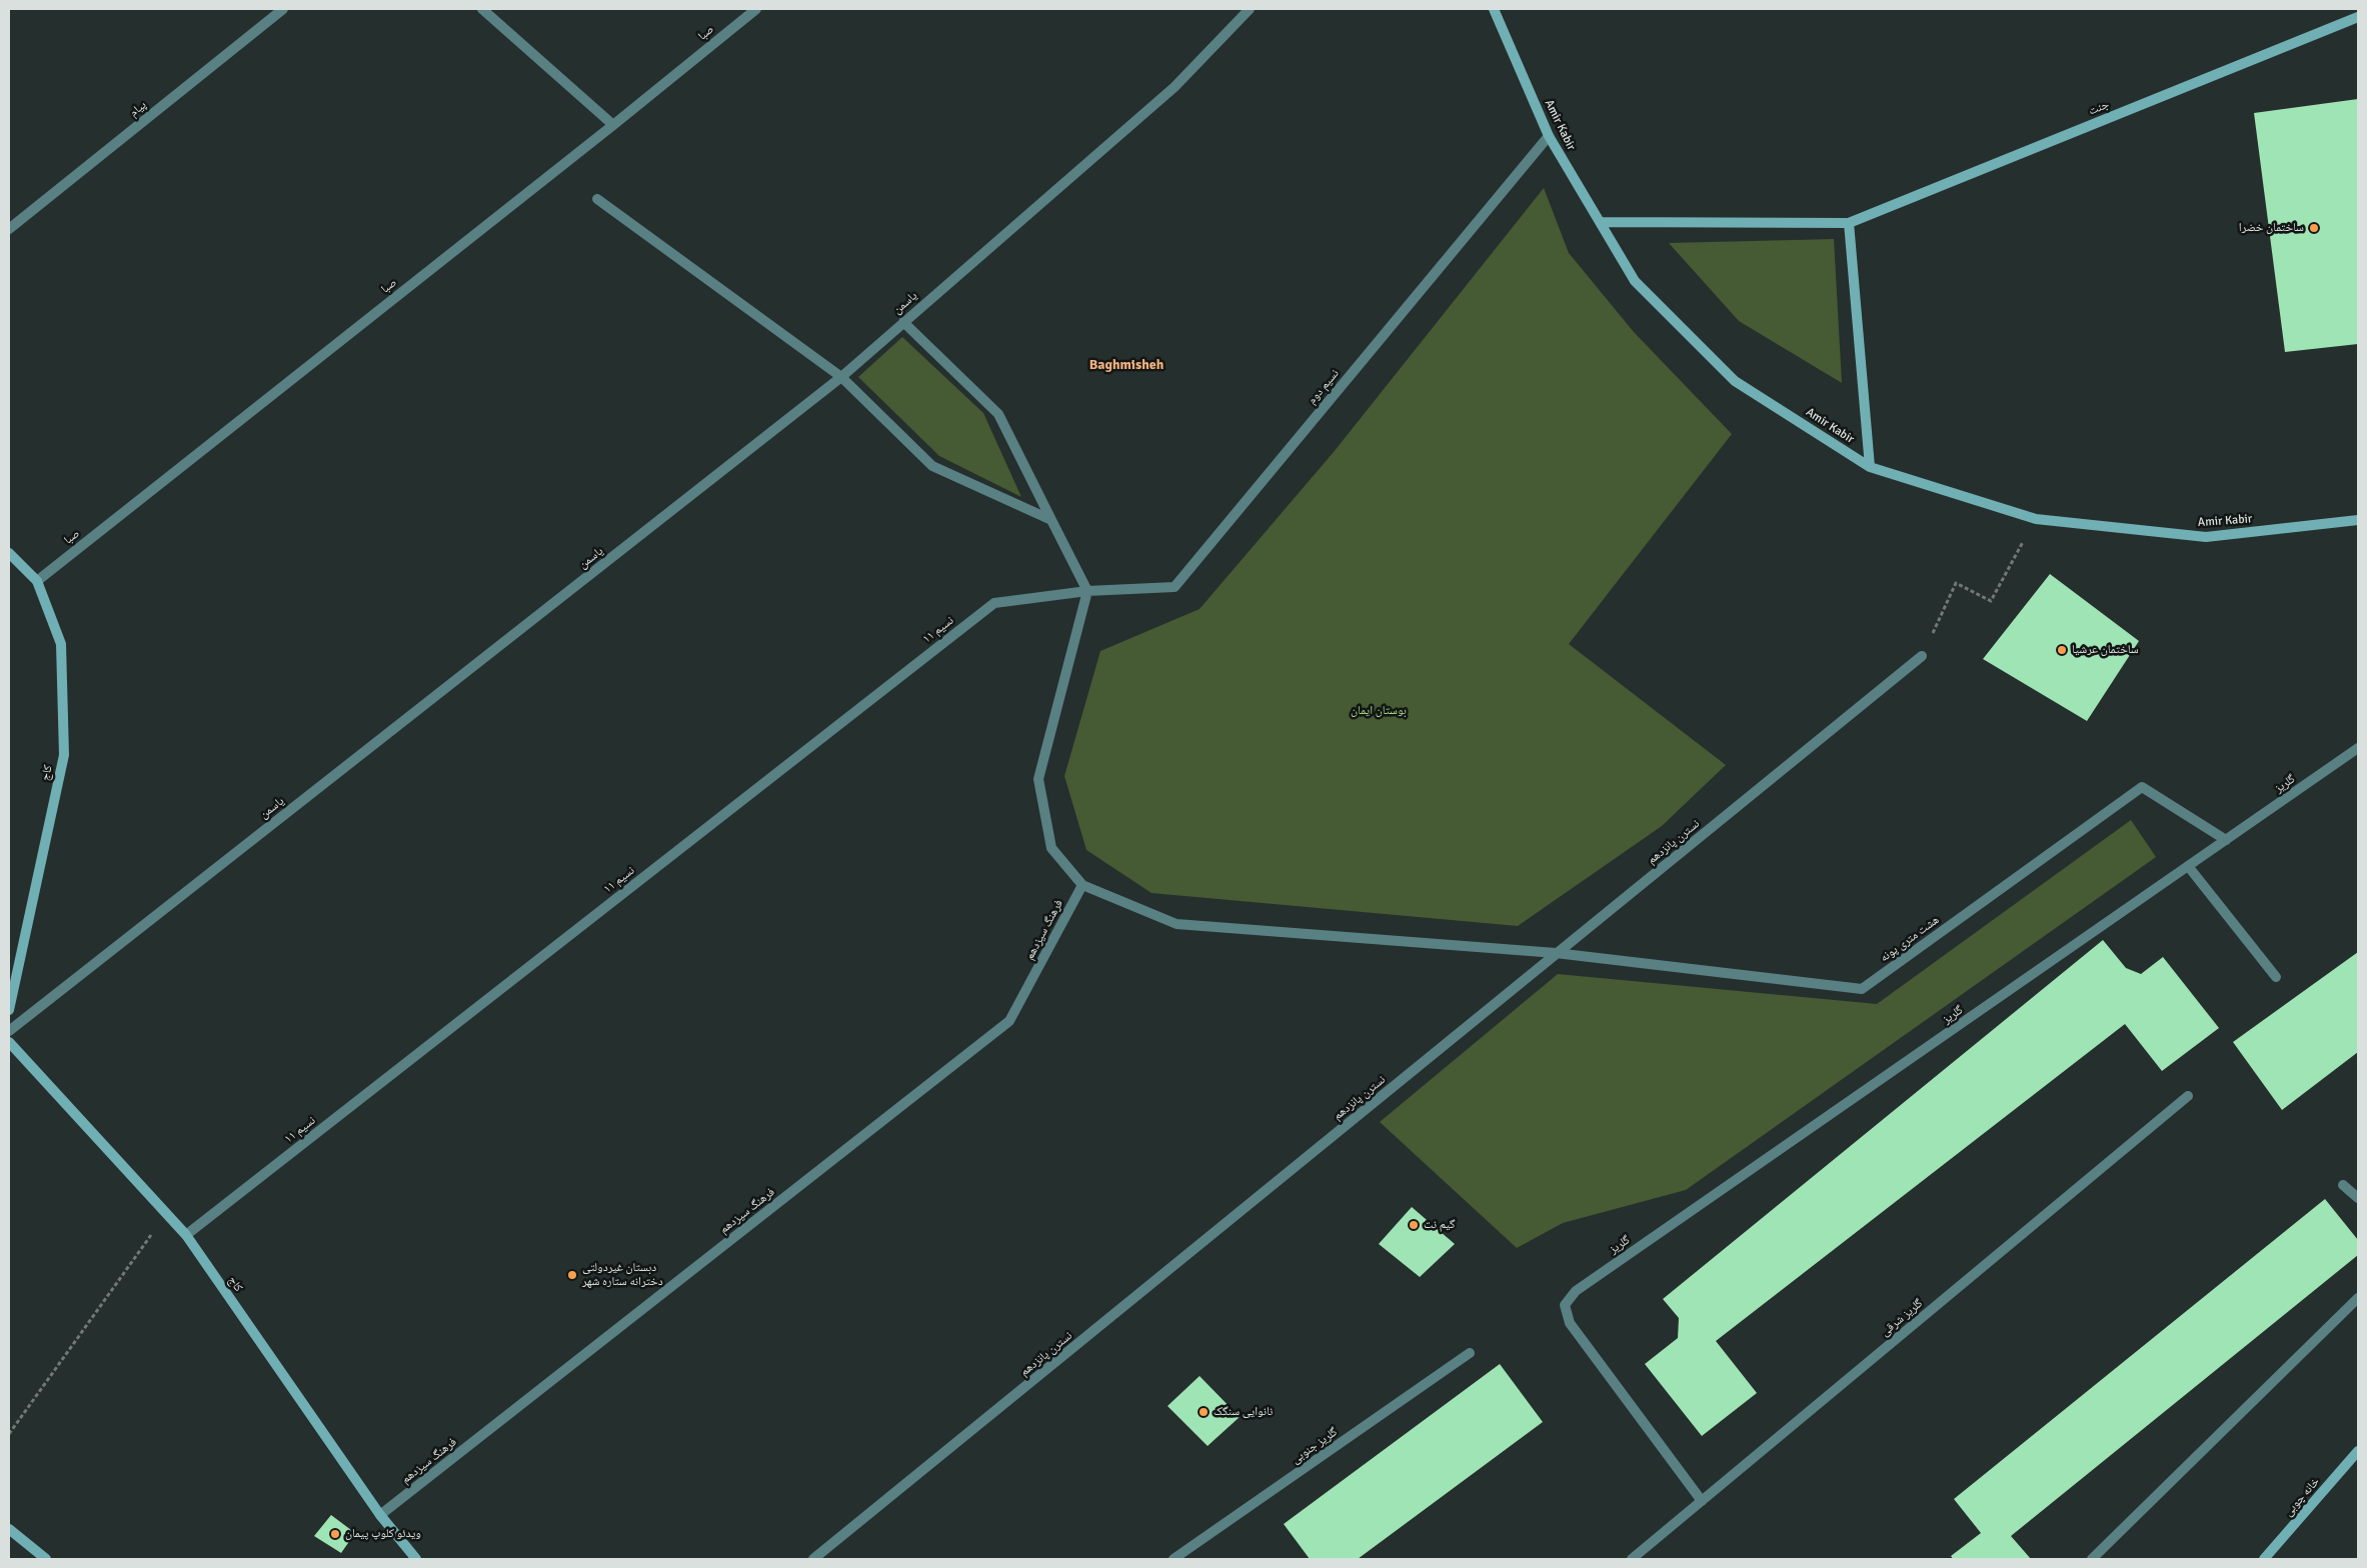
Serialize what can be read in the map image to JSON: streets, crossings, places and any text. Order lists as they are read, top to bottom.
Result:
{
  "streets": {
    "street": [
      "صبا",
      "جنت",
      "پیام",
      "Amir Kabir",
      "یاسمن",
      "نسیم دوم",
      "نسیم ۱۱",
      "کاج",
      "گلریز",
      "نسترن پانزدهم",
      "فرهنگ سیزدهم",
      "هشت متری پونه",
      "گلریز شرقی",
      "گلریز جنوبی",
      "خانه چوبی"
    ]
  },
  "crossings": [
    ["صبا", "کاج"],
    ["Amir Kabir", "نسیم دوم"],
    ["نسیم دوم", "نسیم ۱۱"],
    ["نسیم ۱۱", "کاج"],
    ["کاج", "فرهنگ سیزدهم"],
    ["گلریز", "هشت متری پونه"],
    ["گلریز", "گلریز شرقی"],
    ["نسترن پانزدهم", "هشت متری پونه"]
  ],
  "districts": ["Baghmisheh"],
  "parks": ["بوستان ایمان"],
  "places": [
    "ساختمان خضرا",
    "ساختمان عرشیا",
    "گیم نت",
    "دبستان غیردولتی دخترانه ستاره شهر",
    "نانوایی سنگک",
    "ویدئو کلوپ پیمان"
  ]
}
